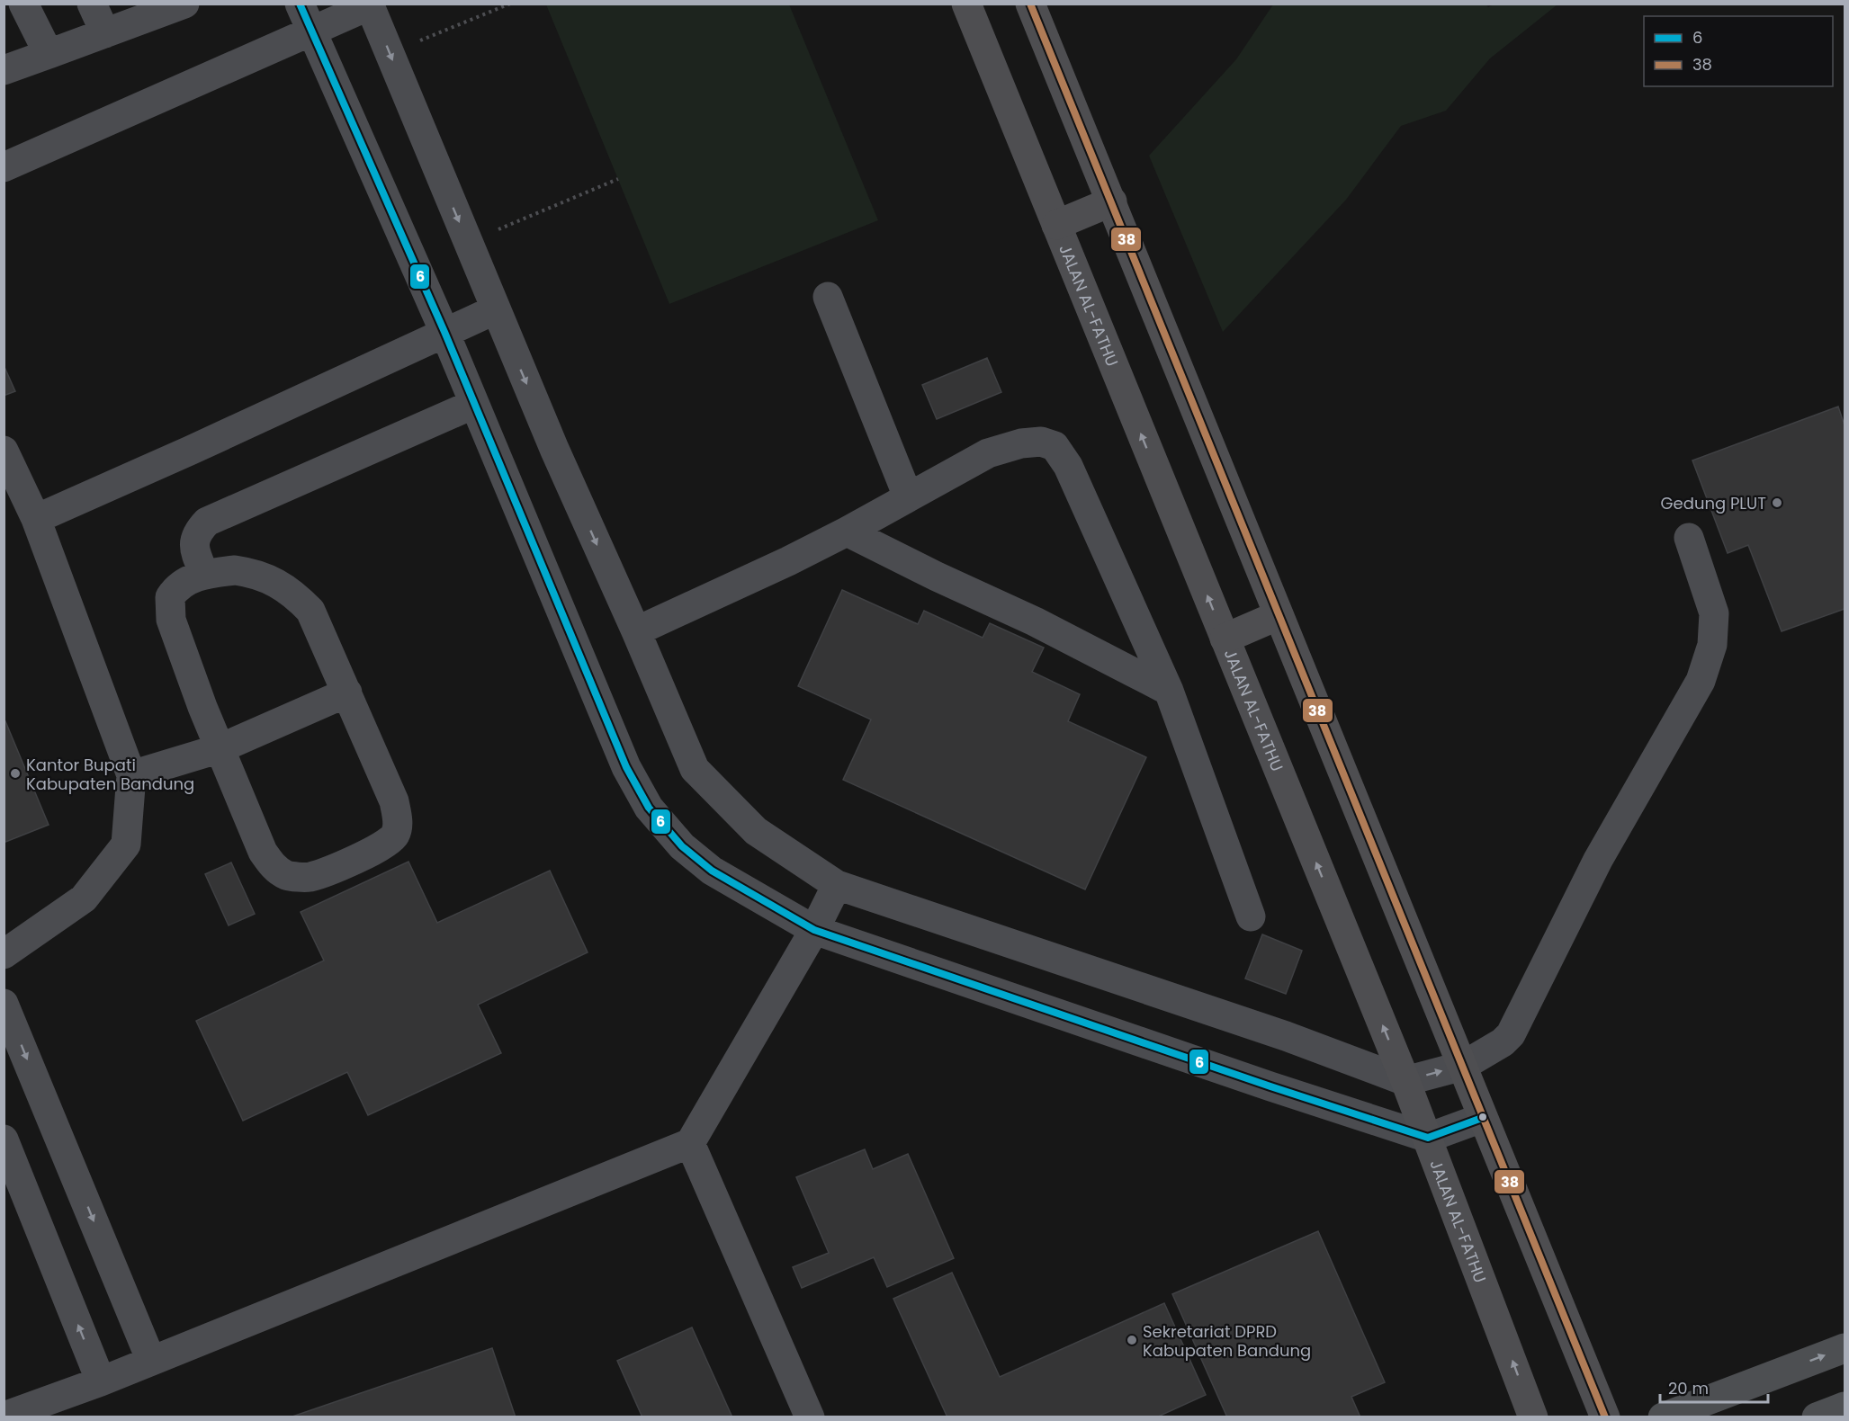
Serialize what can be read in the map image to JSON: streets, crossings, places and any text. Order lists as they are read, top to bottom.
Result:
{
  "streets": {
    "highway": ["JALAN AL-FATHU"]
  },
  "places": ["Gedung PLUT", "Kantor Bupati Kabupaten Bandung", "Sekretariat DPRD Kabupaten Bandung"],
  "lines": ["transit line 6", "transit line 38"],
  "legend": ["6", "38"],
  "scale_bar": "20 m"
}
